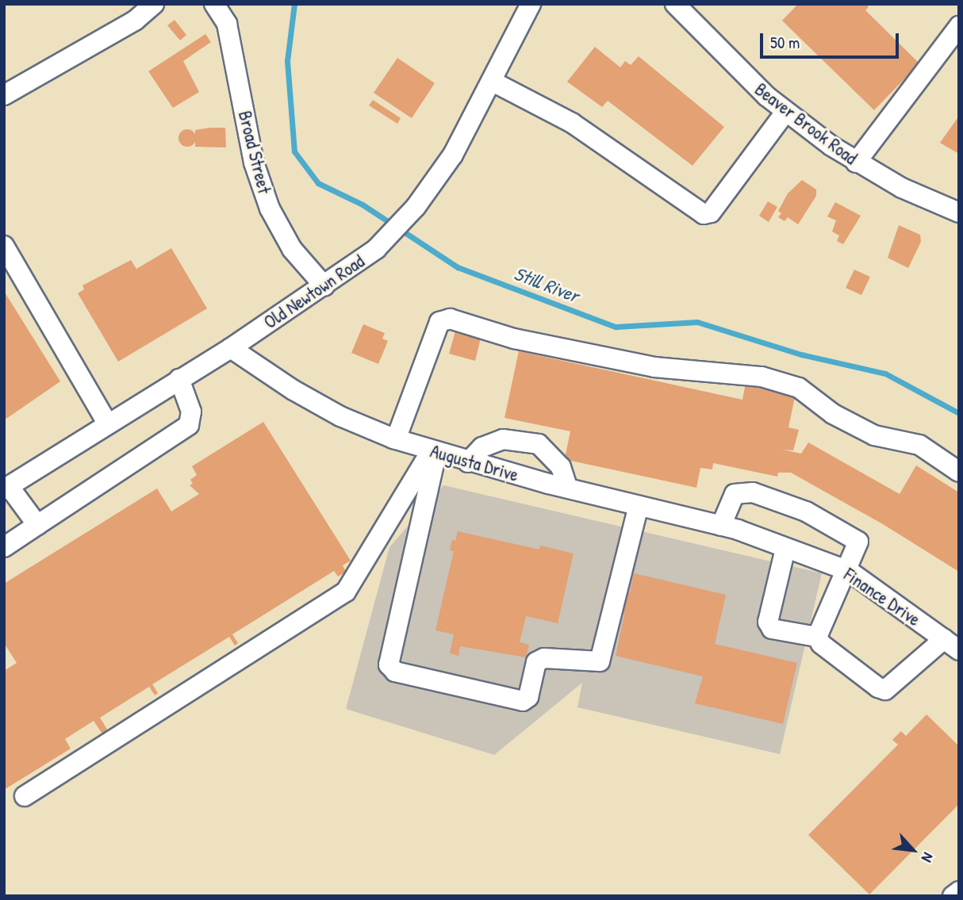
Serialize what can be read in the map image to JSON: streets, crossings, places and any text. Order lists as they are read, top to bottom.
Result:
{
  "streets": {
    "street": [
      "Beaver Brook Road",
      "Broad Street",
      "Old Newtown Road",
      "Augusta Drive",
      "Finance Drive"
    ]
  },
  "crossings": [
    ["Broad Street", "Old Newtown Road"],
    ["Old Newtown Road", "Augusta Drive"],
    ["Augusta Drive", "Finance Drive"]
  ],
  "water": ["Still River"],
  "scale_bar": "50 m",
  "north": "bottom right"
}
